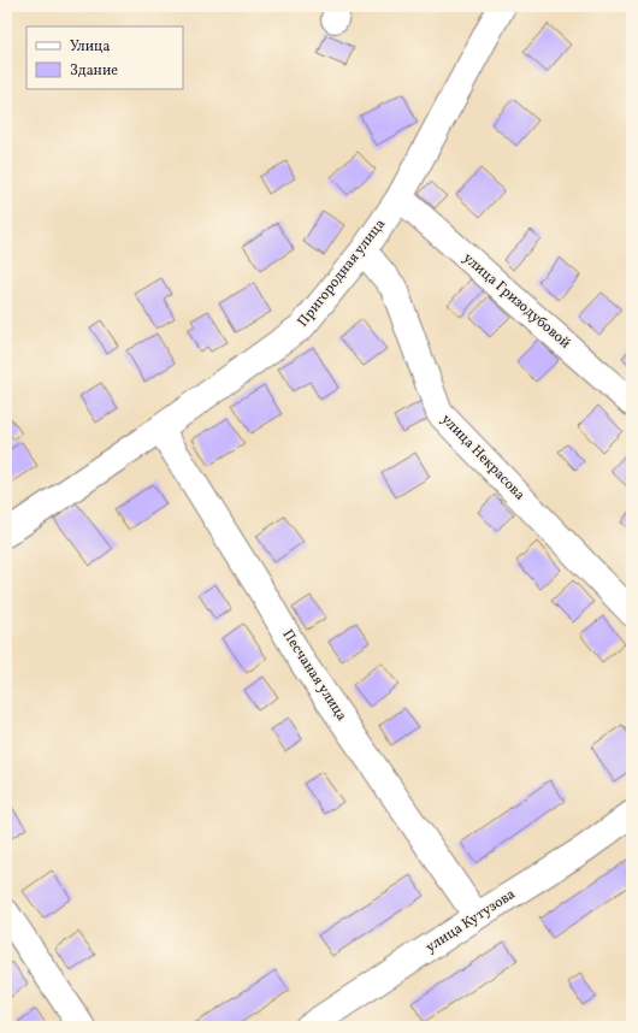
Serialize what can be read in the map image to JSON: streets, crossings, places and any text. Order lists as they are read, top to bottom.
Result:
{
  "streets": {
    "street": [
      "Пригородная улица",
      "улица Гризодубовой",
      "улица Некрасова",
      "Песчаная улица",
      "улица Кутузова"
    ]
  },
  "crossings": [
    ["Пригородная улица", "улица Гризодубовой"],
    ["Пригородная улица", "улица Некрасова"],
    ["Пригородная улица", "Песчаная улица"],
    ["Песчаная улица", "улица Кутузова"]
  ],
  "legend": ["Улица", "Здание"]
}
